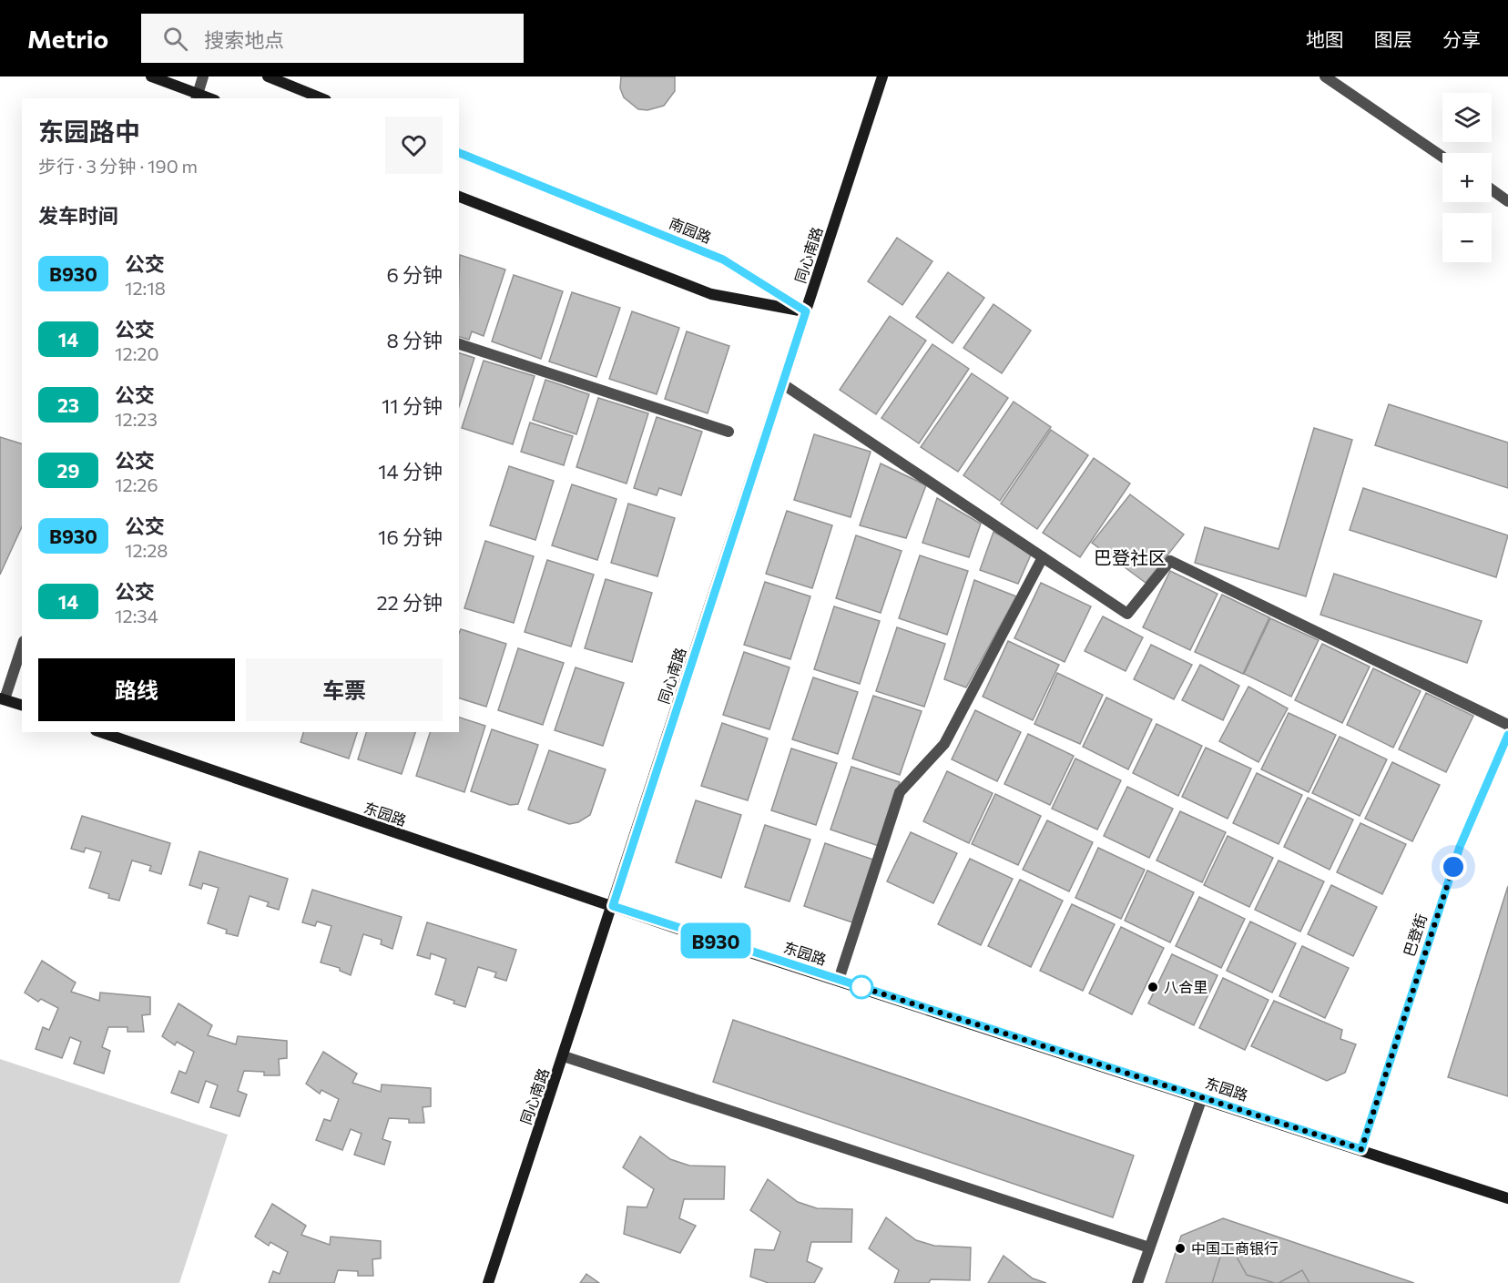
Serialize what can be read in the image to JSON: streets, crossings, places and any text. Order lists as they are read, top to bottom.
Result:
{
  "streets": {
    "street": [
      "南园路",
      "同心南路",
      "东园路",
      "巴登街"
    ]
  },
  "crossings": [
    ["南园路", "同心南路"],
    ["同心南路", "东园路"],
    ["东园路", "巴登街"]
  ],
  "districts": ["巴登社区"],
  "places": ["八合里", "中国工商银行"],
  "lines": ["bus line B930"],
  "page": {
    "header": "Metrio",
    "search": "搜索地点",
    "nav": ["地图", "图层", "分享"],
    "on_map": "B930",
    "map_buttons": ["+", "−"],
    "heading": [
      ["东园路中", "步行 · 3 分钟 · 190 m"],
      "发车时间"
    ],
    "list": [
      {
        "mark": "B930",
        "name": "公交",
        "note": "12:18",
        "value": "6 分钟"
      },
      {
        "mark": "14",
        "name": "公交",
        "note": "12:20",
        "value": "8 分钟"
      },
      {
        "mark": "23",
        "name": "公交",
        "note": "12:23",
        "value": "11 分钟"
      },
      {
        "mark": "29",
        "name": "公交",
        "note": "12:26",
        "value": "14 分钟"
      },
      {
        "mark": "B930",
        "name": "公交",
        "note": "12:28",
        "value": "16 分钟"
      },
      {
        "mark": "14",
        "name": "公交",
        "note": "12:34",
        "value": "22 分钟"
      }
    ],
    "buttons": ["路线", "车票"]
  }
}
